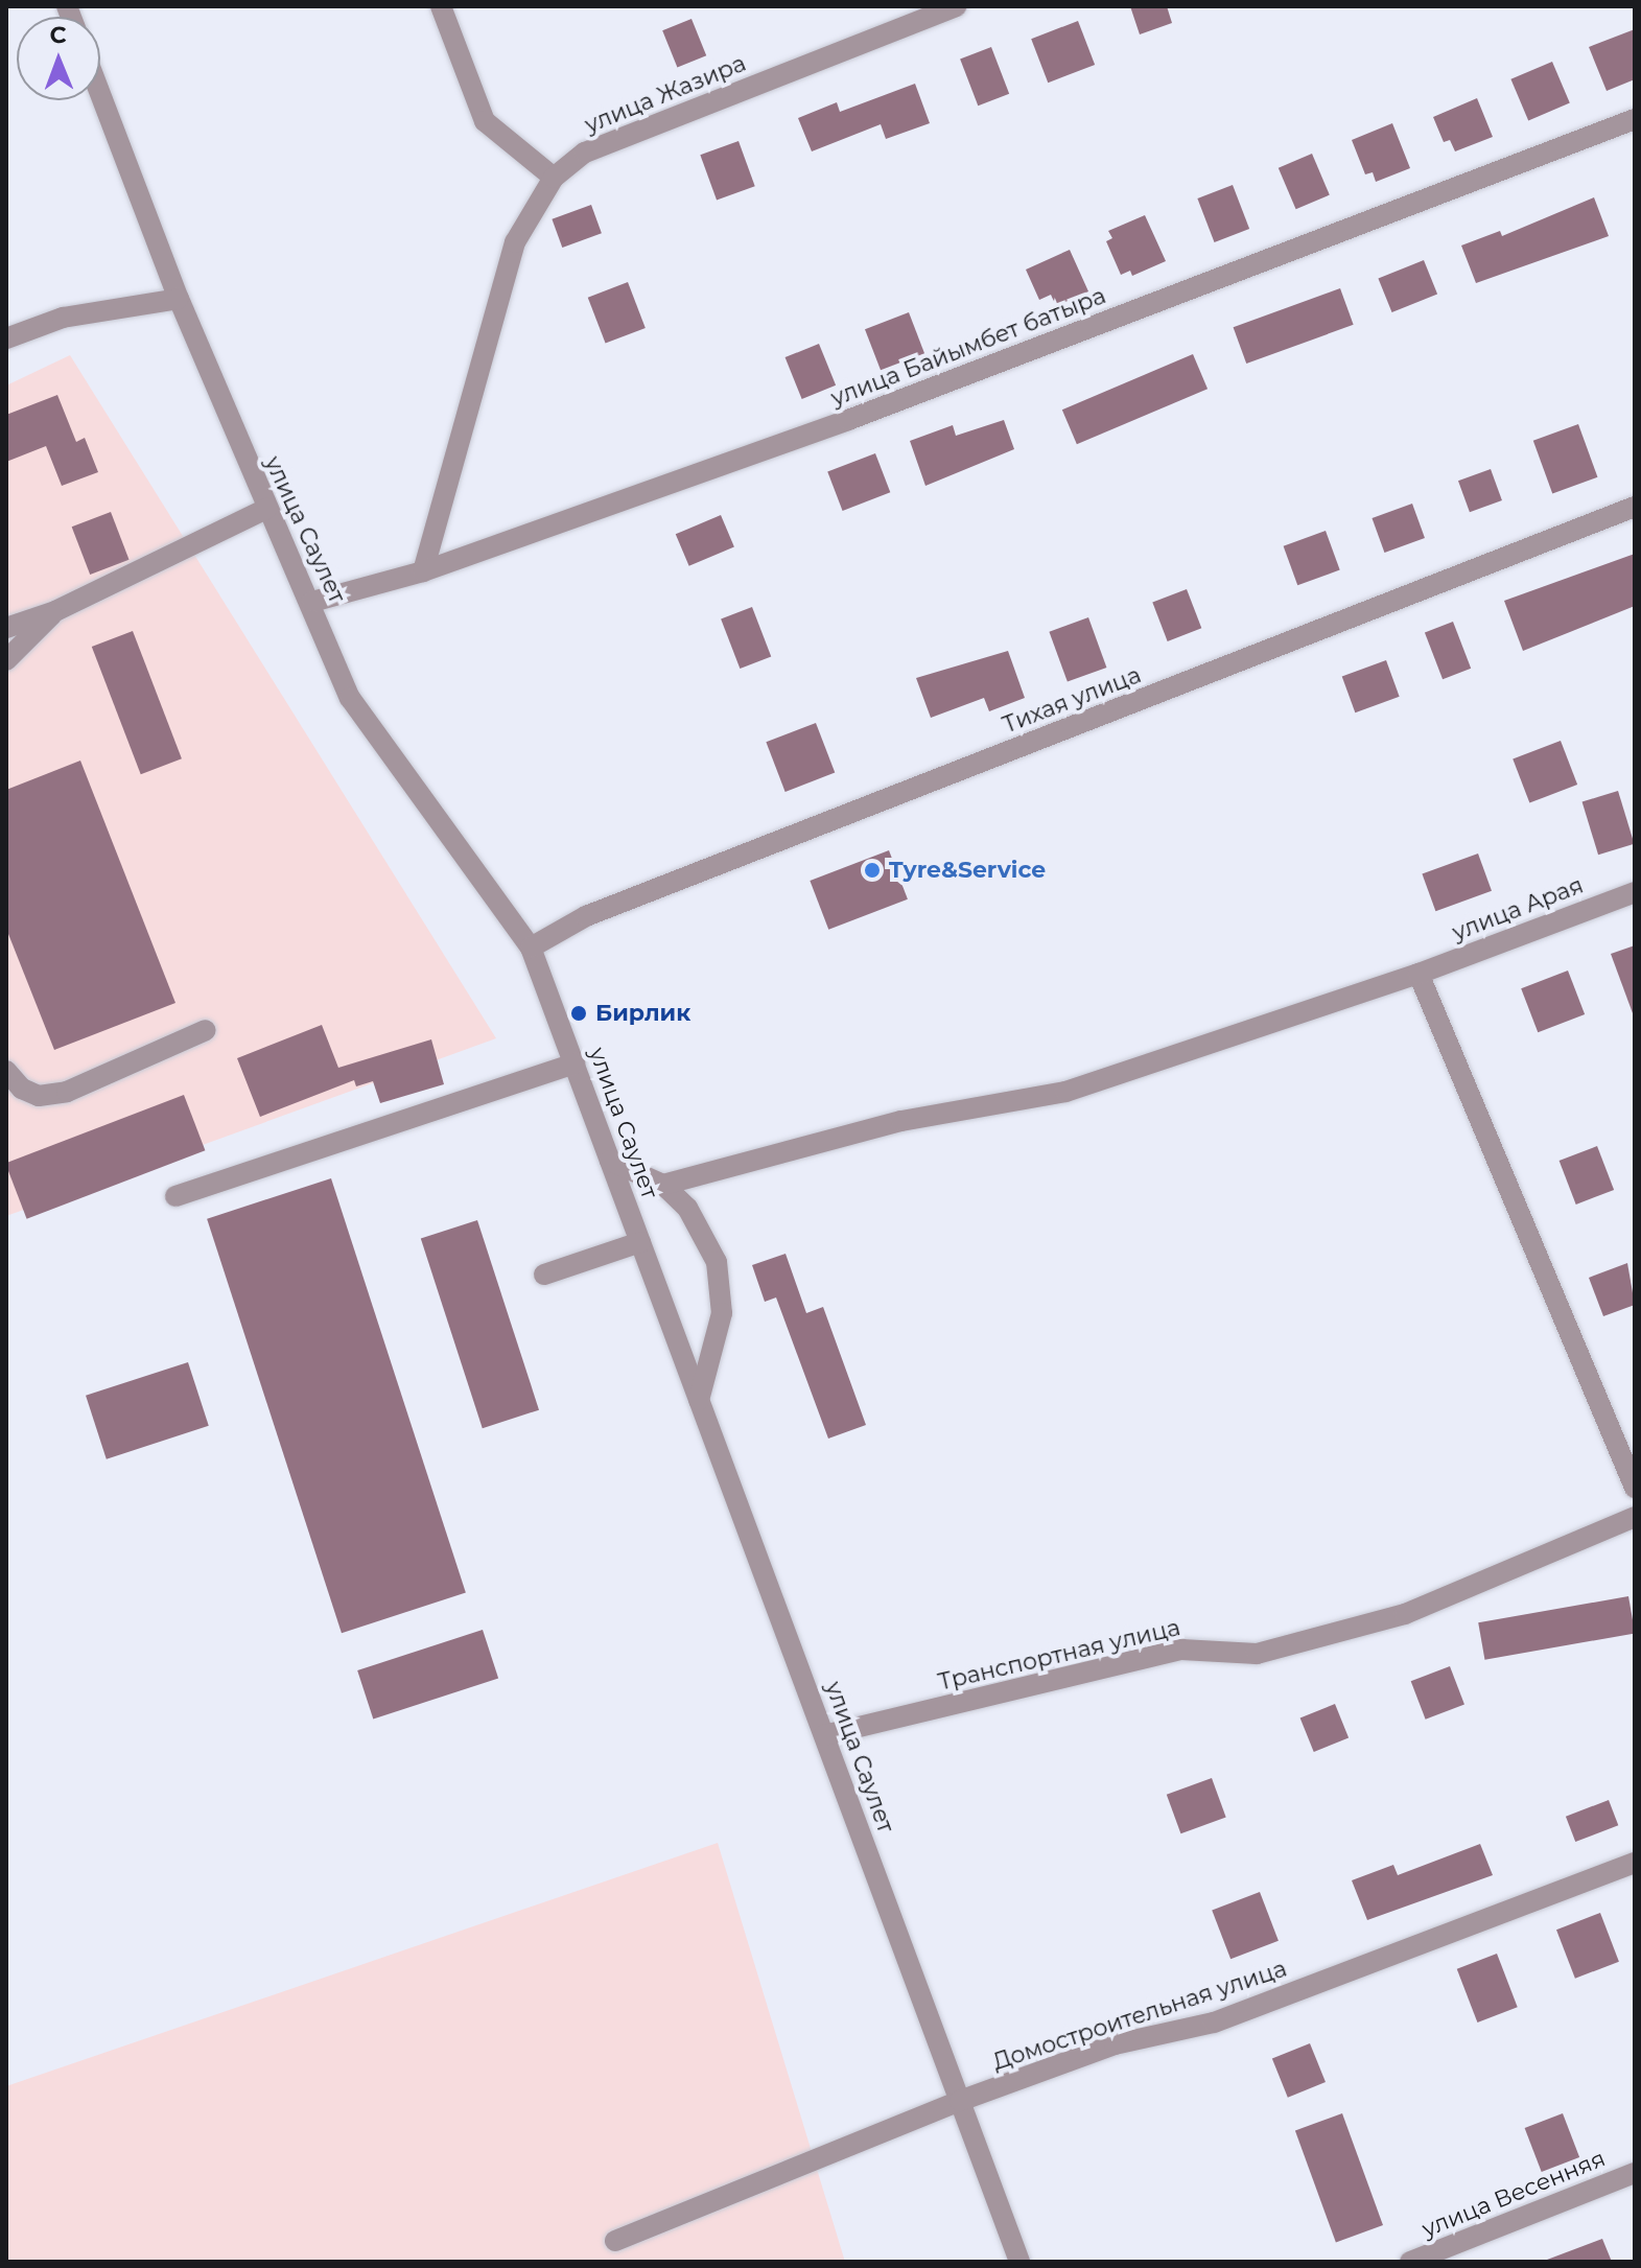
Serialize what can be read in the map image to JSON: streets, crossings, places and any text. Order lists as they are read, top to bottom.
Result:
{
  "streets": {
    "street": [
      "улица Жазира",
      "улица Байымбет батыра",
      "улица Саулет",
      "Тихая улица",
      "улица Арая",
      "Транспортная улица",
      "Домостроительная улица",
      "улица Весенняя"
    ]
  },
  "crossings": [
    ["улица Жазира", "улица Байымбет батыра"],
    ["улица Байымбет батыра", "улица Саулет"],
    ["улица Саулет", "Тихая улица"],
    ["улица Саулет", "Транспортная улица"],
    ["улица Саулет", "Домостроительная улица"]
  ],
  "places": ["Tyre&Service", "Бирлик"],
  "north": "top"
}
